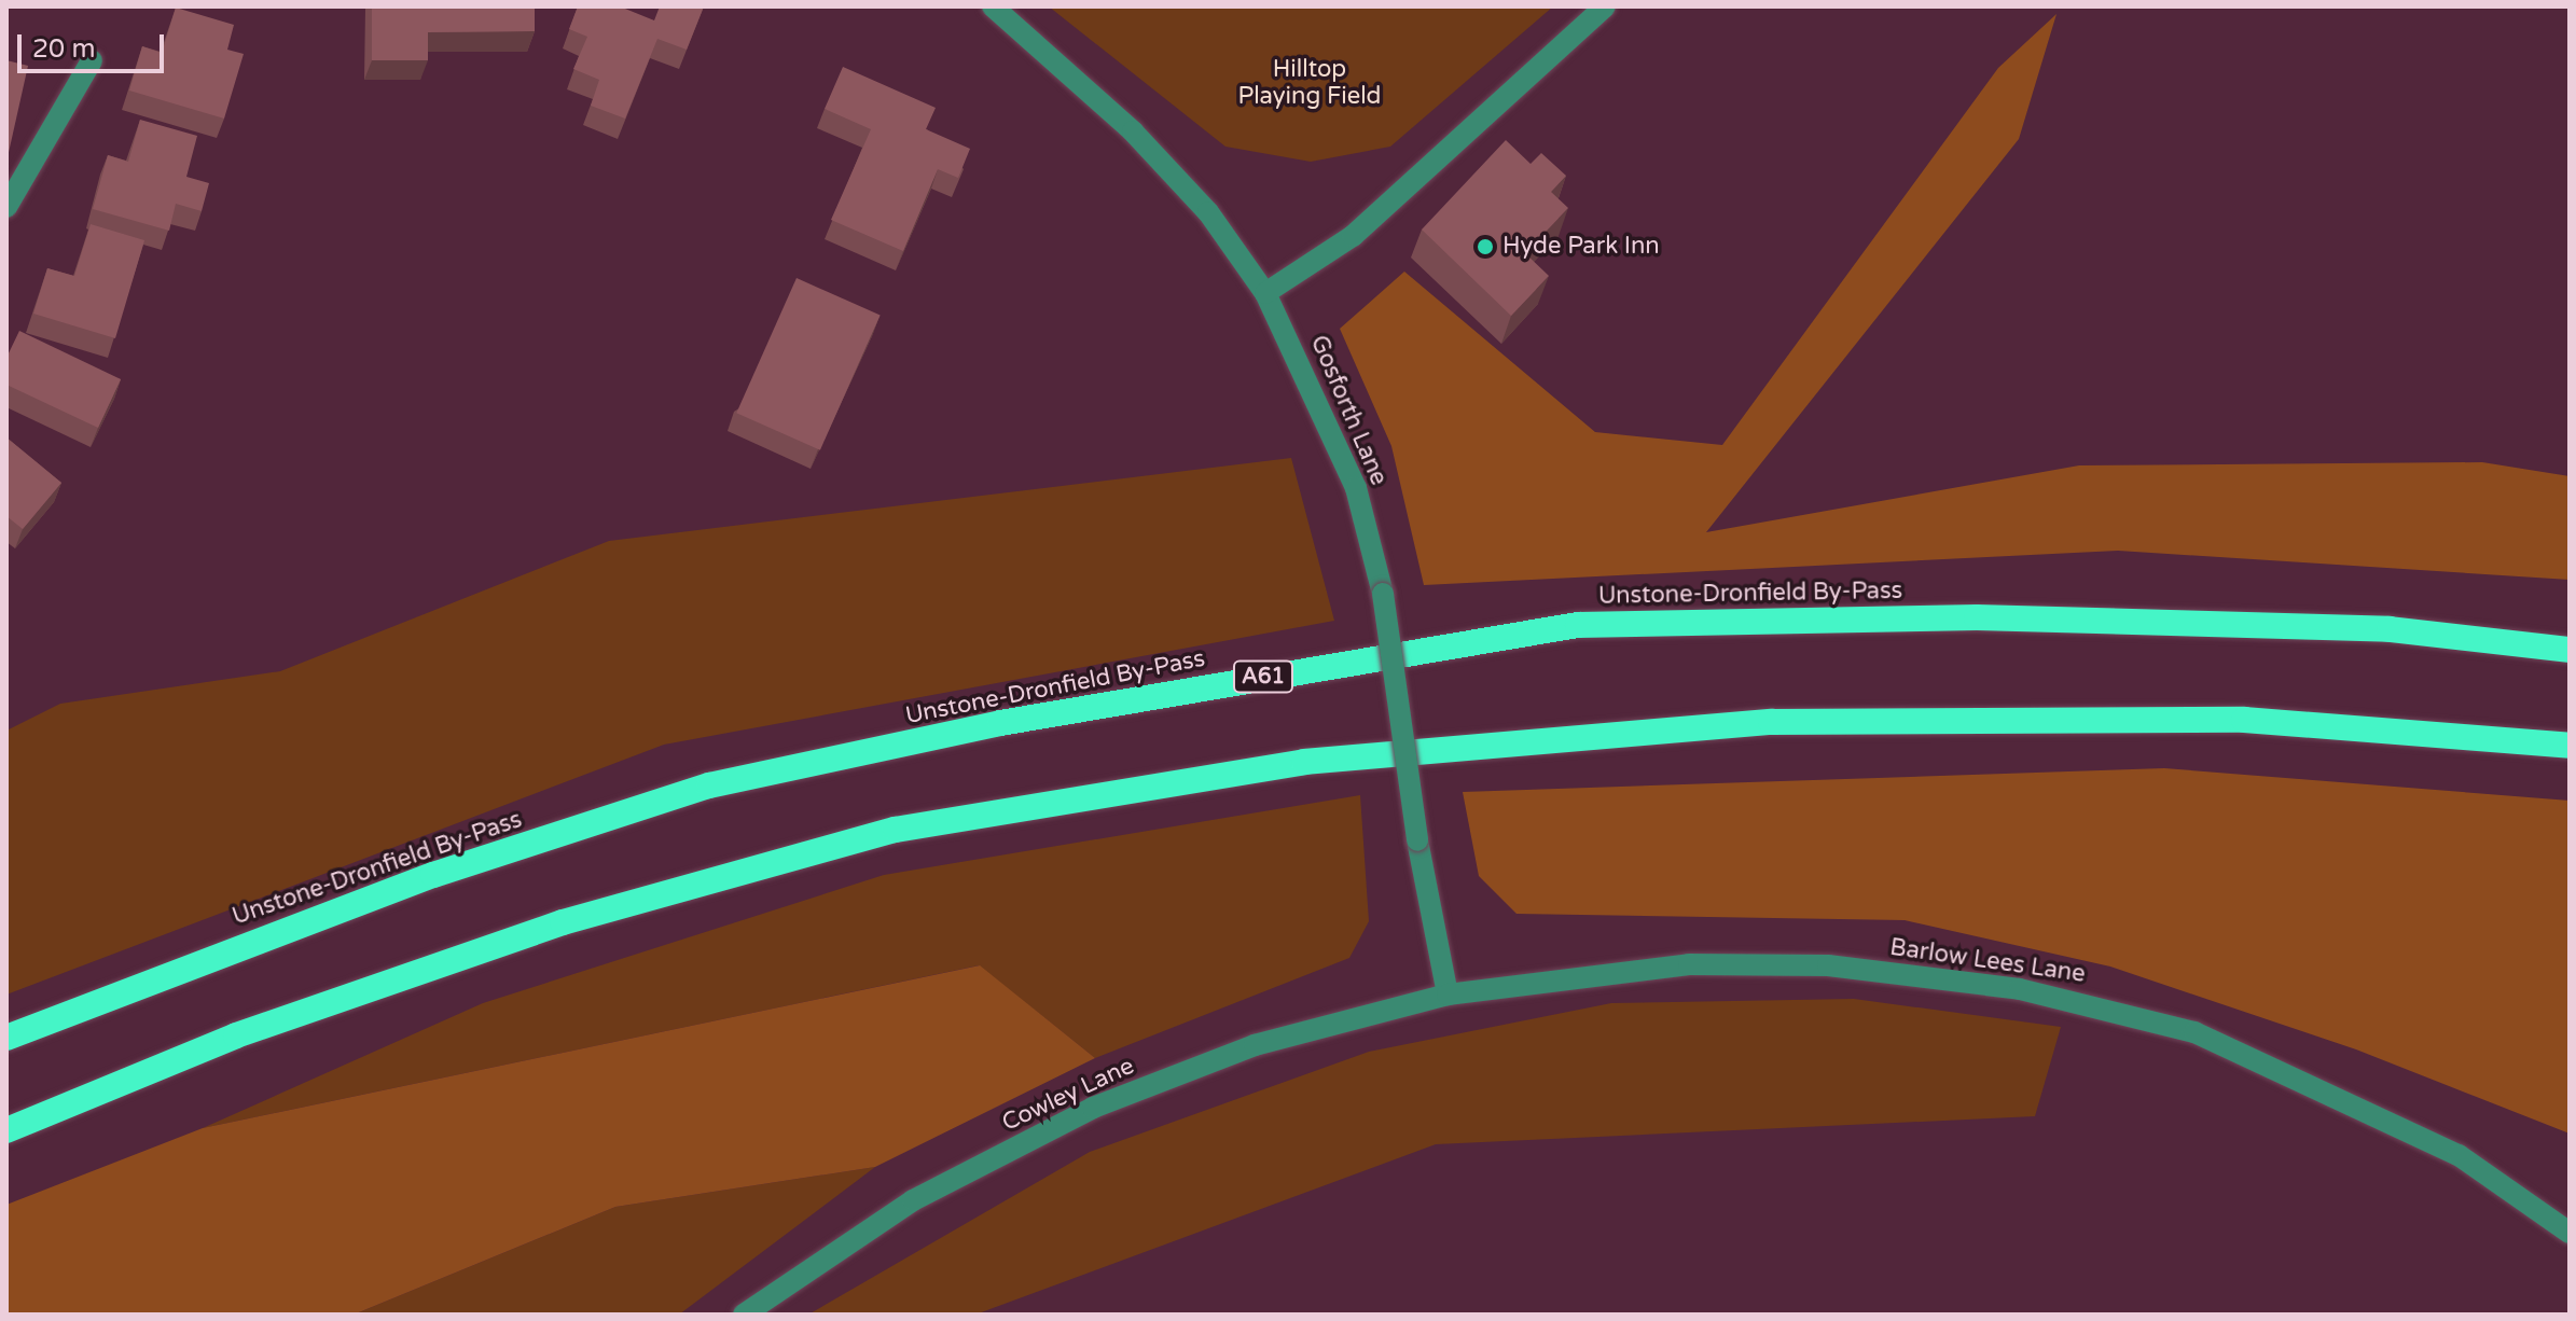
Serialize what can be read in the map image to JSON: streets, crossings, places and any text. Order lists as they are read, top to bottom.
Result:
{
  "streets": {
    "highway": ["Unstone-Dronfield By-Pass", "A61"],
    "street": ["Gosforth Lane", "Barlow Lees Lane", "Cowley Lane"]
  },
  "crossings": [
    ["Gosforth Lane", "Barlow Lees Lane"],
    ["Gosforth Lane", "Cowley Lane"],
    ["Barlow Lees Lane", "Cowley Lane"]
  ],
  "parks": ["Hilltop Playing Field"],
  "places": ["Hyde Park Inn"],
  "scale_bar": "20 m"
}
